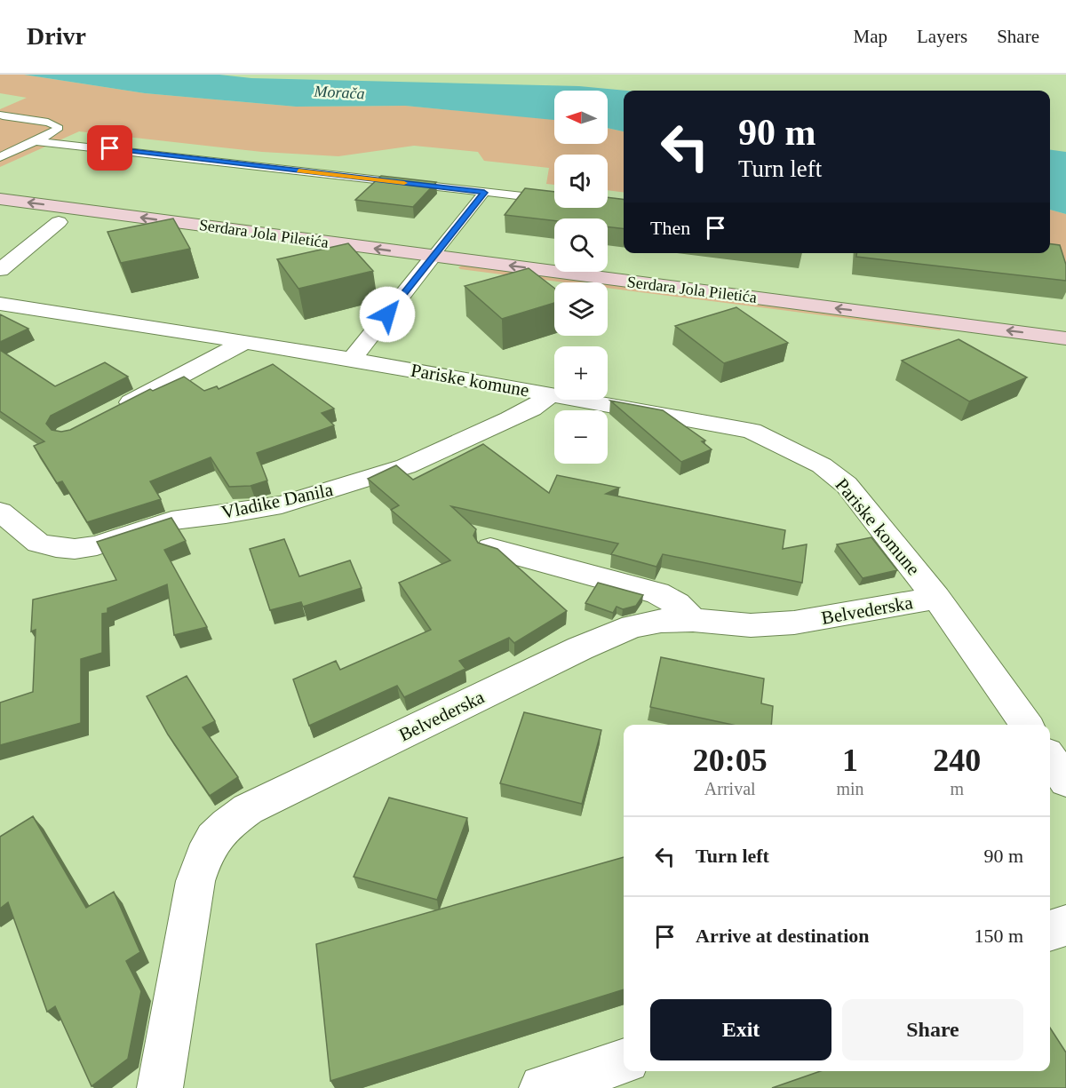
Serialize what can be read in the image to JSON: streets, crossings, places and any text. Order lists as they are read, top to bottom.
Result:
{
  "streets": {
    "main road": ["Serdara Jola Piletića"],
    "street": ["Pariske komune", "Vladike Danila", "Belvederska"]
  },
  "crossings": [
    ["Pariske komune", "Vladike Danila"],
    ["Pariske komune", "Belvederska"]
  ],
  "water": ["Morača"],
  "north": "left",
  "page": {
    "header": "Drivr",
    "nav": ["Map", "Layers", "Share"],
    "map_buttons": ["+", "−"],
    "turn": ["90 m", "Turn left"],
    "then": "Then",
    "eta": [
      "20:05",
      "Arrival",
      "1",
      "min",
      "240",
      "m"
    ],
    "list": [
      {
        "name": "Turn left",
        "value": "90 m"
      },
      {
        "name": "Arrive at destination",
        "value": "150 m"
      }
    ],
    "buttons": ["Exit", "Share"]
  }
}
